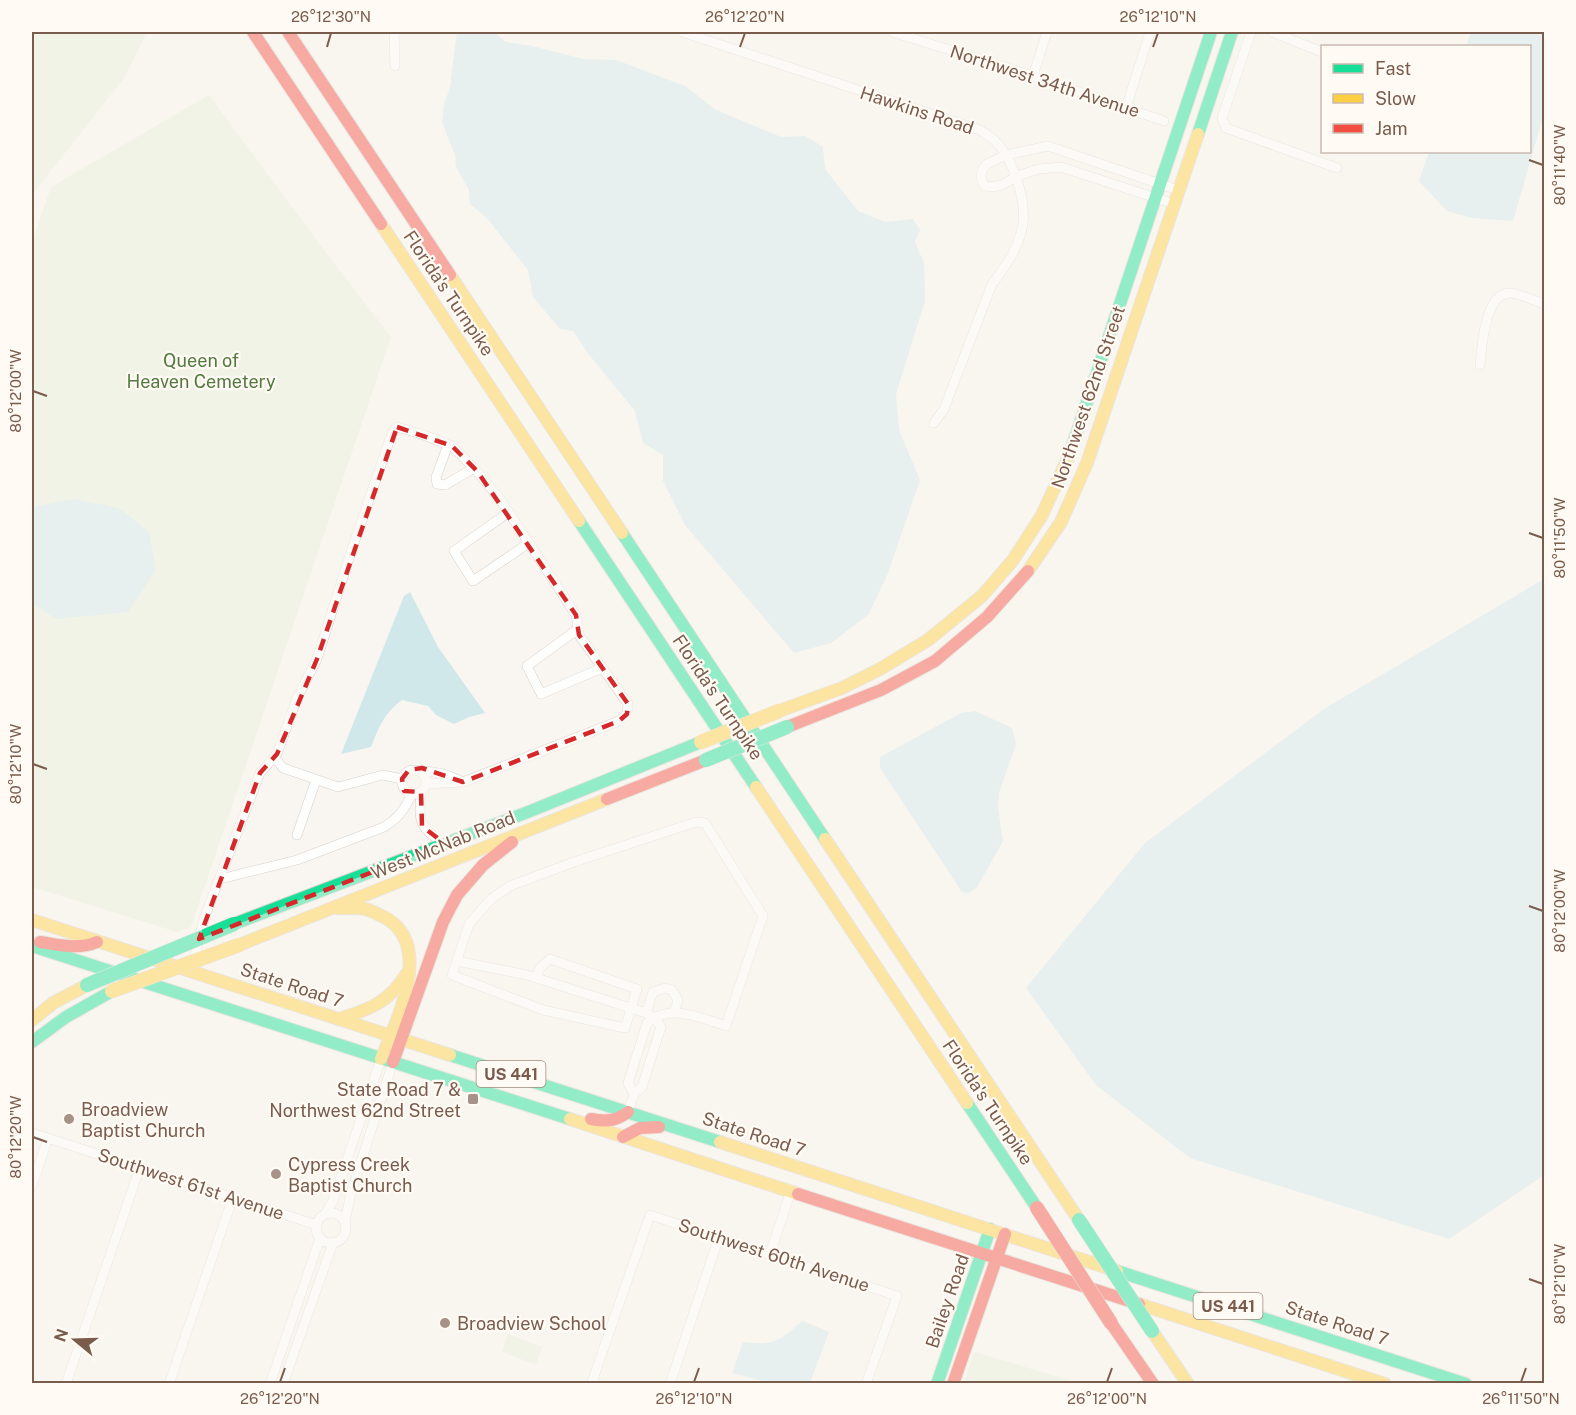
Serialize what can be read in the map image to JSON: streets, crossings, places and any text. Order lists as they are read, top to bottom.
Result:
{
  "streets": {
    "main road": [
      "Florida's Turnpike",
      "Northwest 62nd Street",
      "West McNab Road",
      "State Road 7",
      "US 441",
      "Bailey Road"
    ],
    "street": [
      "Northwest 34th Avenue",
      "Hawkins Road",
      "Southwest 61st Avenue",
      "Southwest 60th Avenue"
    ]
  },
  "crossings": [
    ["Northwest 62nd Street", "West McNab Road"],
    ["State Road 7", "Bailey Road"],
    ["US 441", "Bailey Road"]
  ],
  "parks": ["Queen of Heaven Cemetery"],
  "places": {
    "transit": ["State Road 7 & Northwest 62nd Street"],
    "other": ["Broadview Baptist Church", "Cypress Creek Baptist Church", "Broadview School"]
  },
  "legend": ["Fast", "Slow", "Jam"],
  "north": "left",
  "coordinates": [
    "26°12'30\"N",
    "26°12'20\"N",
    "26°12'10\"N",
    "80°11'40\"W",
    "80°12'00\"W",
    "80°11'50\"W",
    "80°12'10\"W",
    "80°12'20\"W",
    "26°12'00\"N",
    "26°11'50\"N"
  ]
}
